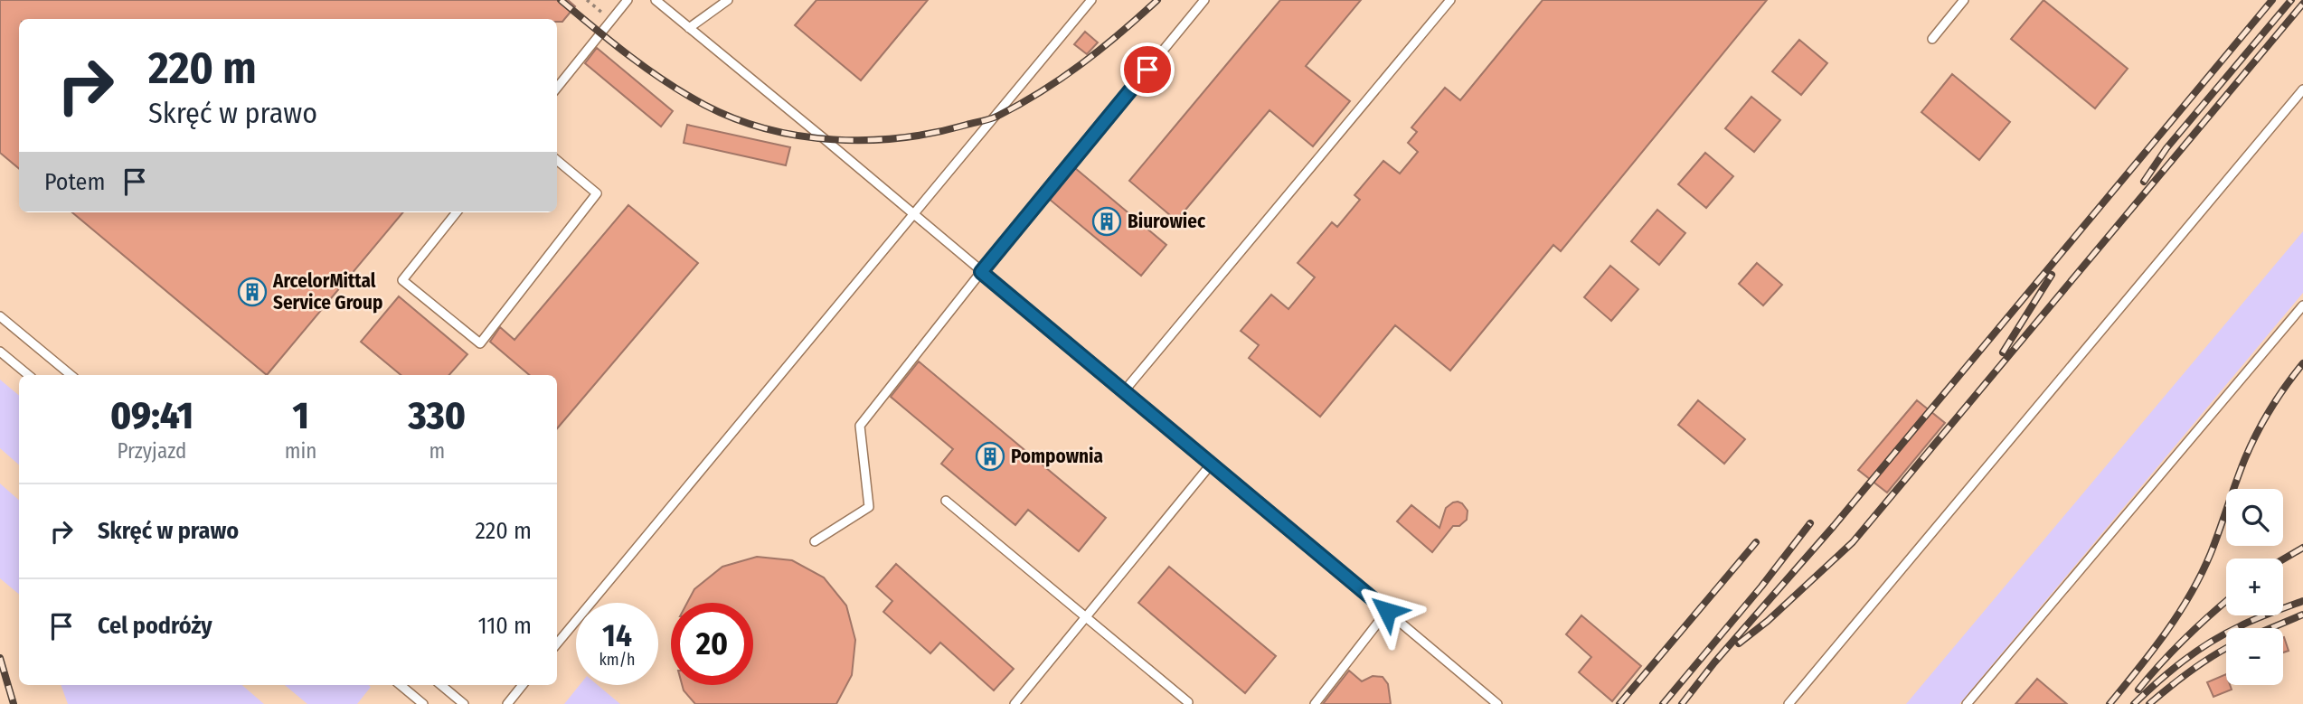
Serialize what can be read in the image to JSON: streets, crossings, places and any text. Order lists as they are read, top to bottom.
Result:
{
  "places": {
    "building": ["Biurowiec", "ArcelorMittal Service Group", "Pompownia"]
  },
  "page": {
    "turn": ["220 m", "Skręć w prawo"],
    "then": "Potem",
    "eta": [
      "09:41",
      "Przyjazd",
      "1",
      "min",
      "330",
      "m"
    ],
    "list": [
      {
        "name": "Skręć w prawo",
        "value": "220 m"
      },
      {
        "name": "Cel podróży",
        "value": "110 m"
      }
    ],
    "map_buttons": ["+", "−"],
    "speed": "14 km/h",
    "limit": "20"
  }
}
